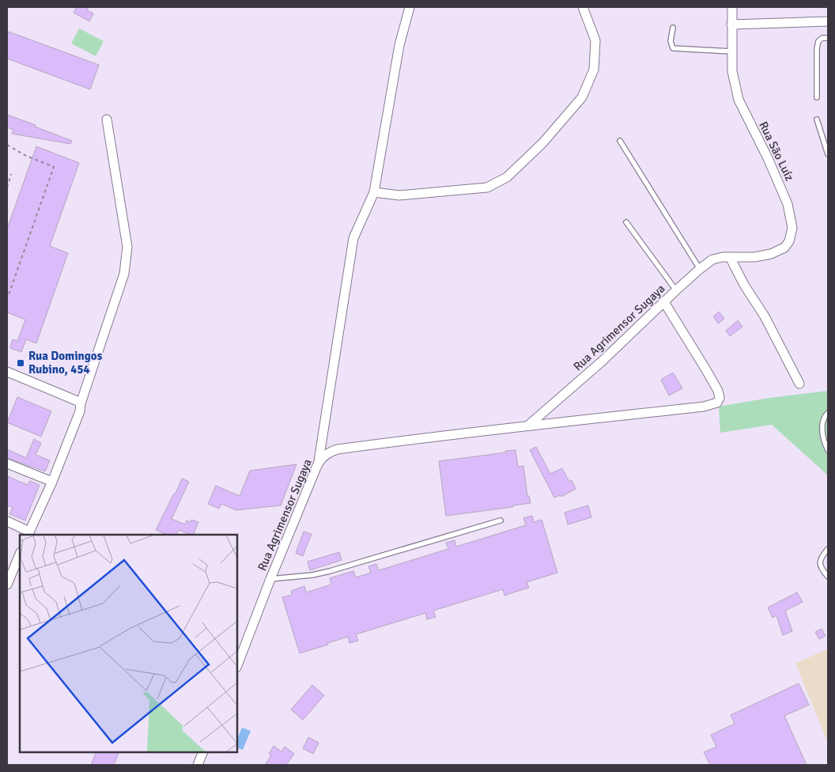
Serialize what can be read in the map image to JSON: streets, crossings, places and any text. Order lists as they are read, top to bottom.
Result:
{
  "streets": {
    "street": ["Rua São Luíz", "Rua Agrimensor Sugaya"]
  },
  "crossings": [
    ["Rua São Luíz", "Rua Agrimensor Sugaya"]
  ],
  "places": {
    "transit": ["Rua Domingos Rubino, 454"]
  }
}
